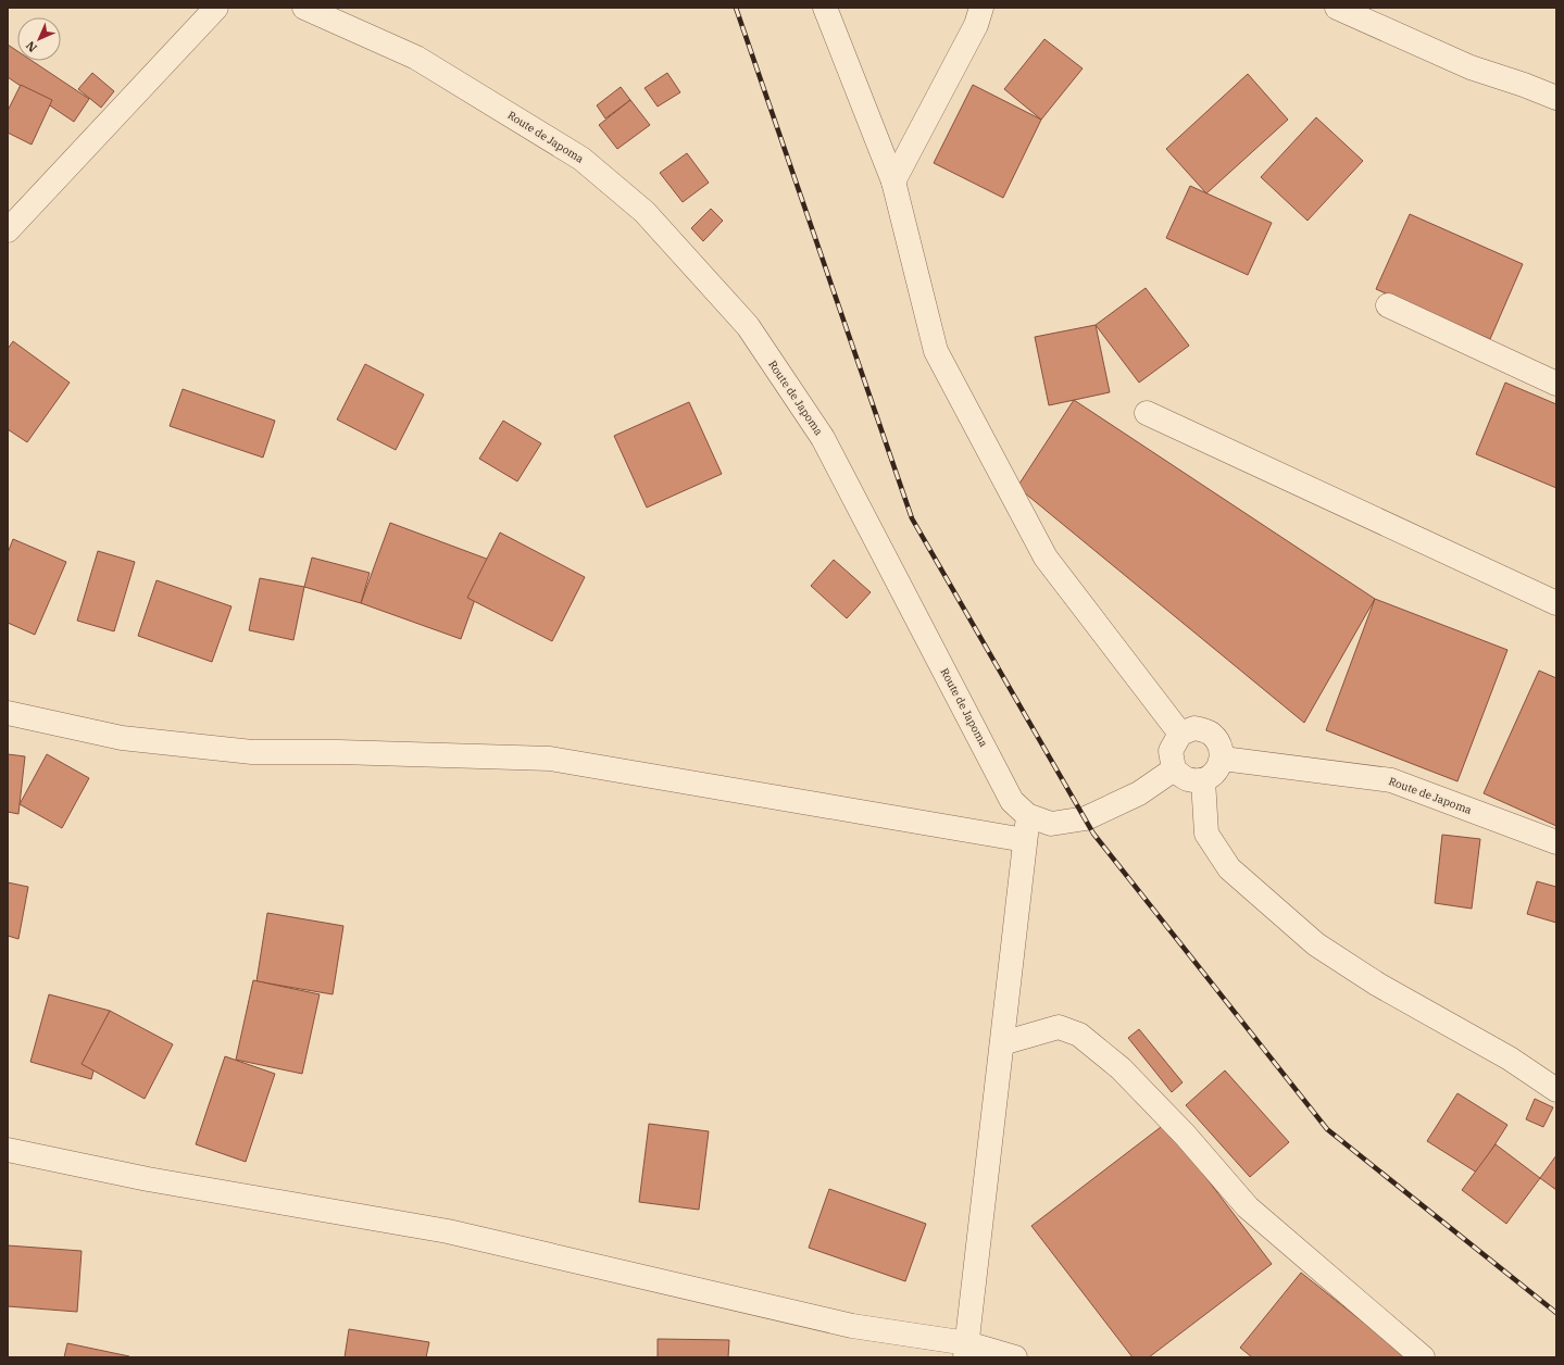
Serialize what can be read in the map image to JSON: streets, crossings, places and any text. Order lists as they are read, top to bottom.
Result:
{
  "streets": {
    "street": ["Route de Japoma"]
  },
  "north": "bottom left"
}
